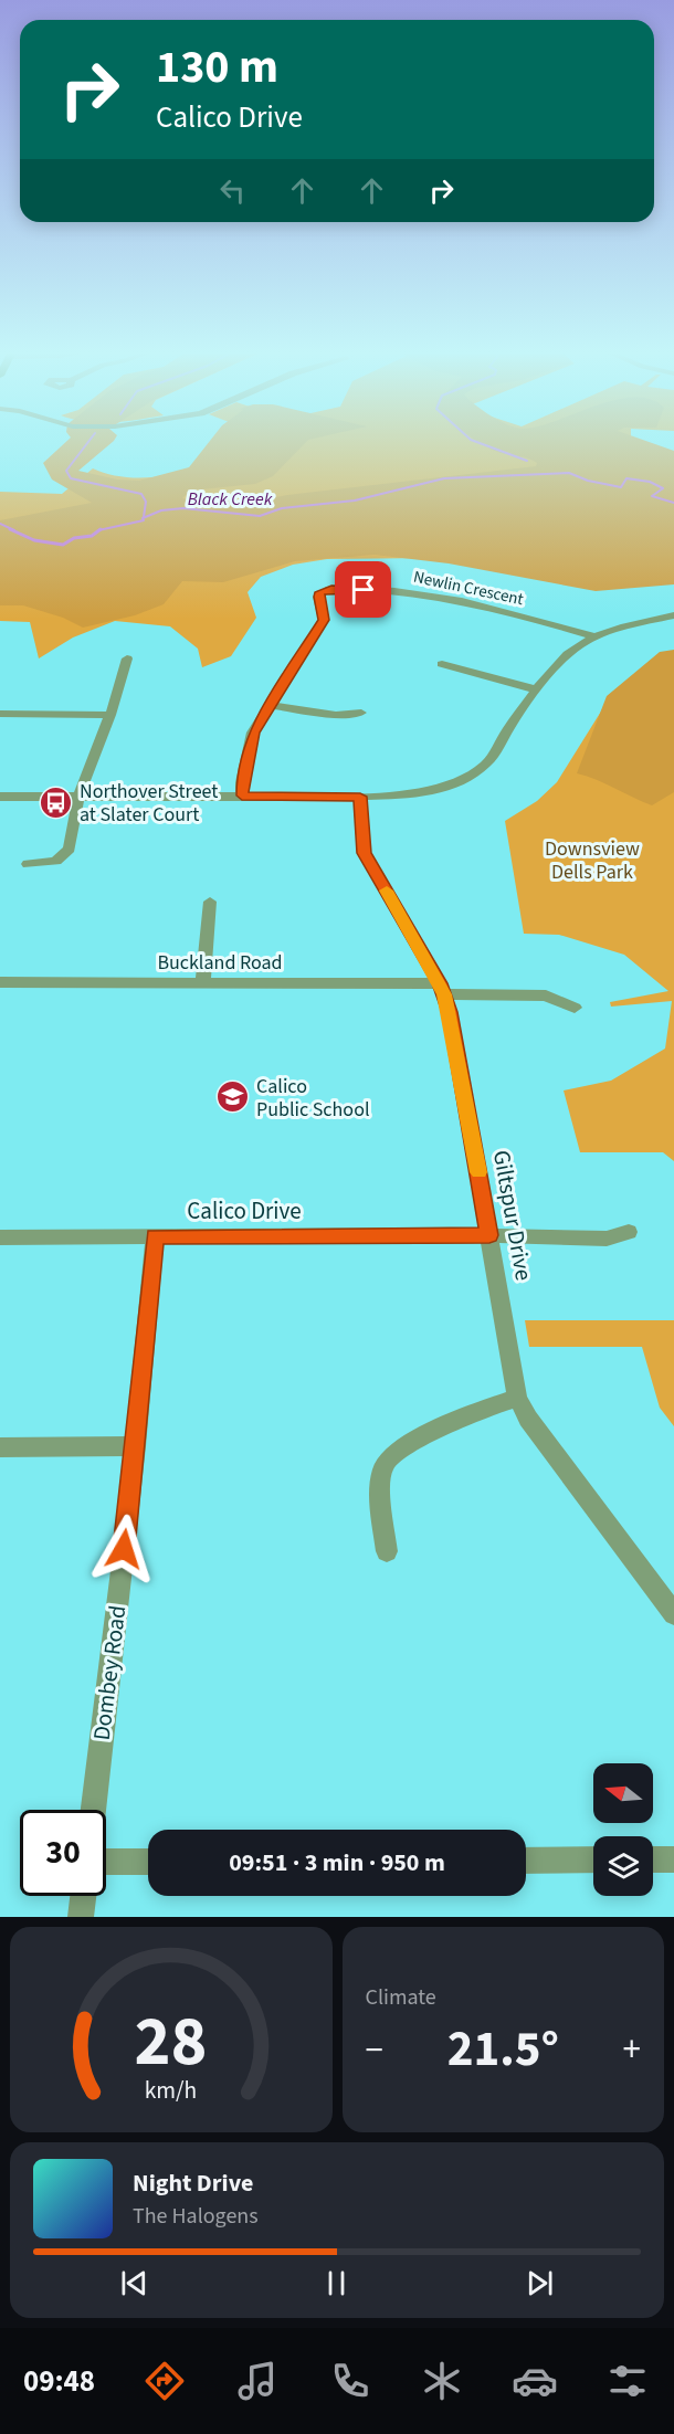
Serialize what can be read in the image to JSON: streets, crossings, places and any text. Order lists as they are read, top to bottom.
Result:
{
  "streets": {
    "street": [
      "Newlin Crescent",
      "Buckland Road",
      "Calico Drive",
      "Giltspur Drive",
      "Dombey Road"
    ]
  },
  "crossings": [
    ["Buckland Road", "Giltspur Drive"],
    ["Calico Drive", "Giltspur Drive"],
    ["Calico Drive", "Dombey Road"]
  ],
  "water": ["Black Creek"],
  "parks": ["Downsview Dells Park"],
  "places": {
    "bus stop": ["Northover Street at Slater Court"],
    "school or university": ["Calico Public School"]
  },
  "north": "left",
  "page": {
    "turn": ["130 m", "Calico Drive"],
    "limit": "30",
    "trip": "09:51 · 3 min · 950 m",
    "tile": "Climate",
    "heat": ["−", "21.5°", "+"],
    "song": ["Night Drive", "The Halogens"],
    "tabs": "09:48",
    "gauge": ["28", "km/h"]
  }
}
